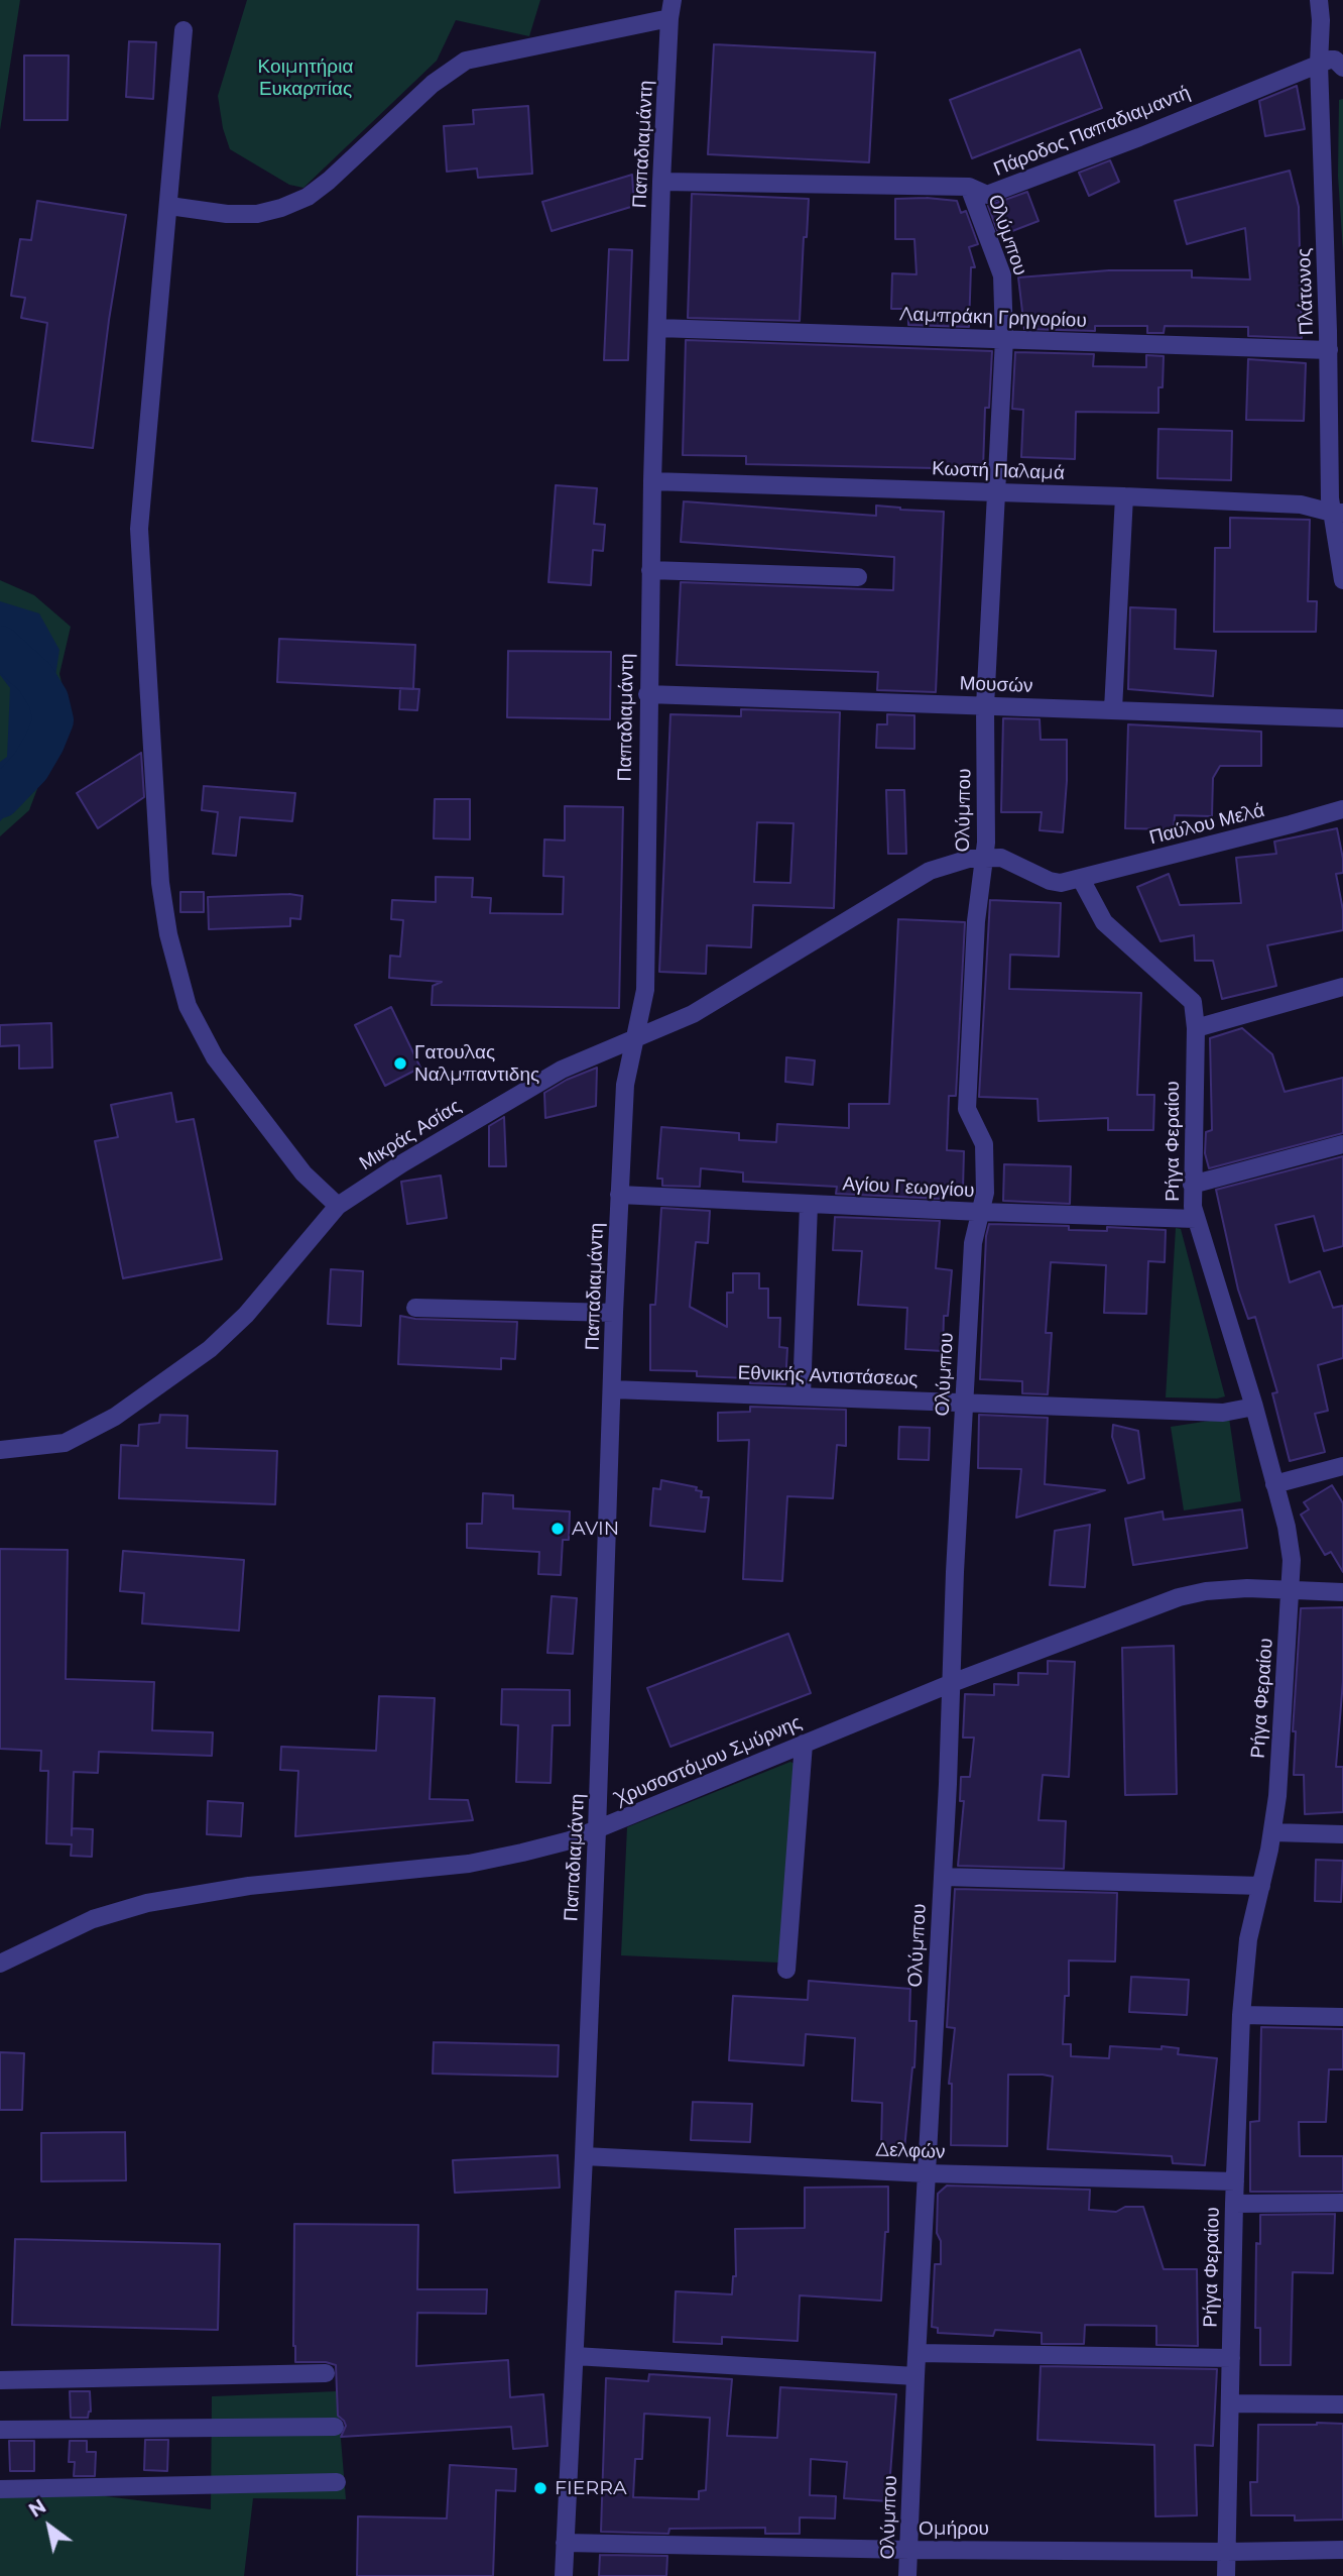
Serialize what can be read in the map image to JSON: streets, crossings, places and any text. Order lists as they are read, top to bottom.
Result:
{
  "streets": {
    "street": [
      "Πάροδος Παπαδιαμαντή",
      "Παπαδιαμάντη",
      "Ολύμπου",
      "Πλάτωνος",
      "Λαμπράκη Γρηγορίου",
      "Κωστή Παλαμά",
      "Μουσών",
      "Παύλου Μελά",
      "Μικράς Ασίας",
      "Ρήγα Φεραίου",
      "Αγίου Γεωργίου",
      "Εθνικής Αντιστάσεως",
      "Χρυσοστόμου Σμύρνης",
      "Δελφών",
      "Ομήρου"
    ]
  },
  "crossings": [
    ["Πάροδος Παπαδιαμαντή", "Παπαδιαμάντη"],
    ["Πάροδος Παπαδιαμαντή", "Ολύμπου"],
    ["Πάροδος Παπαδιαμαντή", "Πλάτωνος"],
    ["Παπαδιαμάντη", "Λαμπράκη Γρηγορίου"],
    ["Παπαδιαμάντη", "Κωστή Παλαμά"],
    ["Παπαδιαμάντη", "Μουσών"],
    ["Παπαδιαμάντη", "Μικράς Ασίας"],
    ["Παπαδιαμάντη", "Αγίου Γεωργίου"],
    ["Παπαδιαμάντη", "Εθνικής Αντιστάσεως"],
    ["Παπαδιαμάντη", "Χρυσοστόμου Σμύρνης"],
    ["Παπαδιαμάντη", "Δελφών"],
    ["Παπαδιαμάντη", "Ομήρου"],
    ["Ολύμπου", "Λαμπράκη Γρηγορίου"],
    ["Ολύμπου", "Κωστή Παλαμά"],
    ["Ολύμπου", "Μουσών"],
    ["Ολύμπου", "Μικράς Ασίας"],
    ["Ολύμπου", "Αγίου Γεωργίου"],
    ["Ολύμπου", "Εθνικής Αντιστάσεως"],
    ["Ολύμπου", "Χρυσοστόμου Σμύρνης"],
    ["Ολύμπου", "Δελφών"],
    ["Ολύμπου", "Ομήρου"],
    ["Πλάτωνος", "Λαμπράκη Γρηγορίου"],
    ["Πλάτωνος", "Κωστή Παλαμά"],
    ["Παύλου Μελά", "Μικράς Ασίας"],
    ["Παύλου Μελά", "Ρήγα Φεραίου"],
    ["Μικράς Ασίας", "Ρήγα Φεραίου"],
    ["Ρήγα Φεραίου", "Αγίου Γεωργίου"],
    ["Ρήγα Φεραίου", "Εθνικής Αντιστάσεως"],
    ["Ρήγα Φεραίου", "Χρυσοστόμου Σμύρνης"],
    ["Ρήγα Φεραίου", "Δελφών"],
    ["Ρήγα Φεραίου", "Ομήρου"]
  ],
  "parks": ["Κοιμητήρια Ευκαρπίας"],
  "places": ["Γατουλας Ναλμπαντιδης", "AVIN", "FIERRA"],
  "north": "top left"
}
